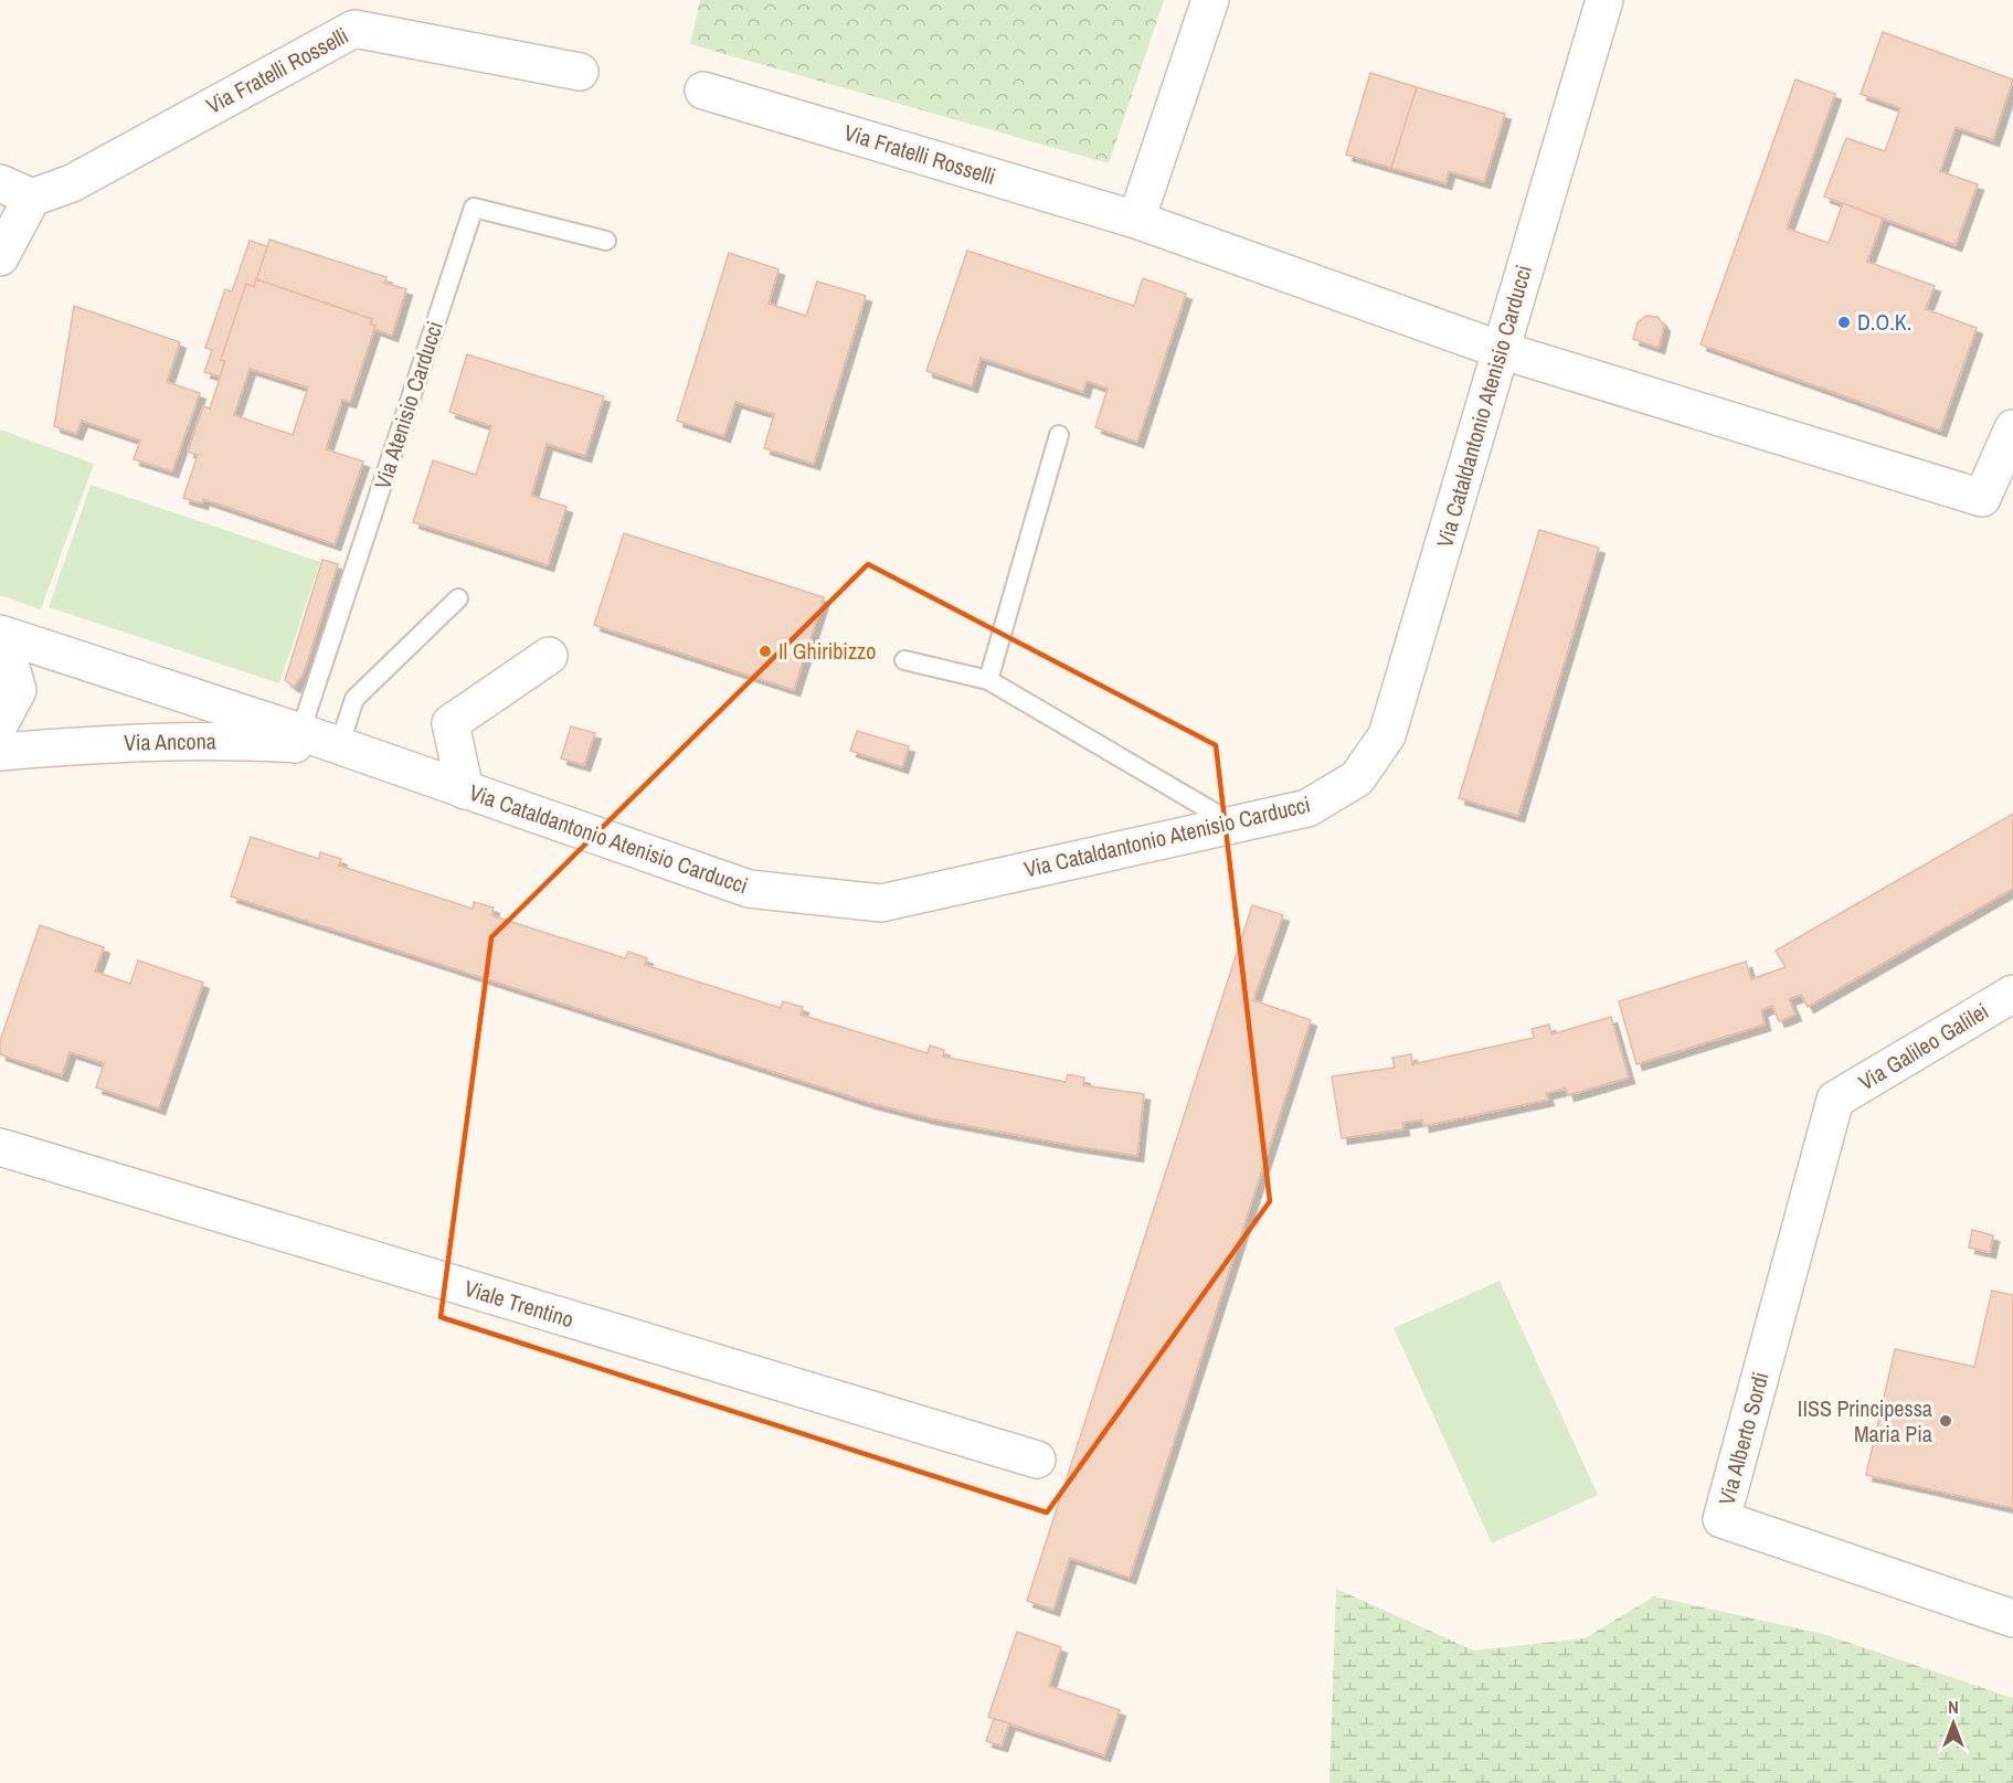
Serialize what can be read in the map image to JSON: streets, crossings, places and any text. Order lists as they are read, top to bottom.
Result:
{
  "streets": {
    "street": [
      "Via Fratelli Rosselli",
      "Via Cataldantonio Atenisio Carducci",
      "Via Ancona",
      "Via Galileo Galilei",
      "Viale Trentino",
      "Via Alberto Sordi"
    ],
    "lane": ["Via Atenisio Carducci"]
  },
  "crossings": [
    ["Via Fratelli Rosselli", "Via Cataldantonio Atenisio Carducci"],
    ["Via Cataldantonio Atenisio Carducci", "Via Ancona"],
    ["Via Galileo Galilei", "Via Alberto Sordi"]
  ],
  "places": ["D.O.K.", "Il Ghiribizzo", "IISS Principessa Maria Pia"],
  "north": "top"
}
